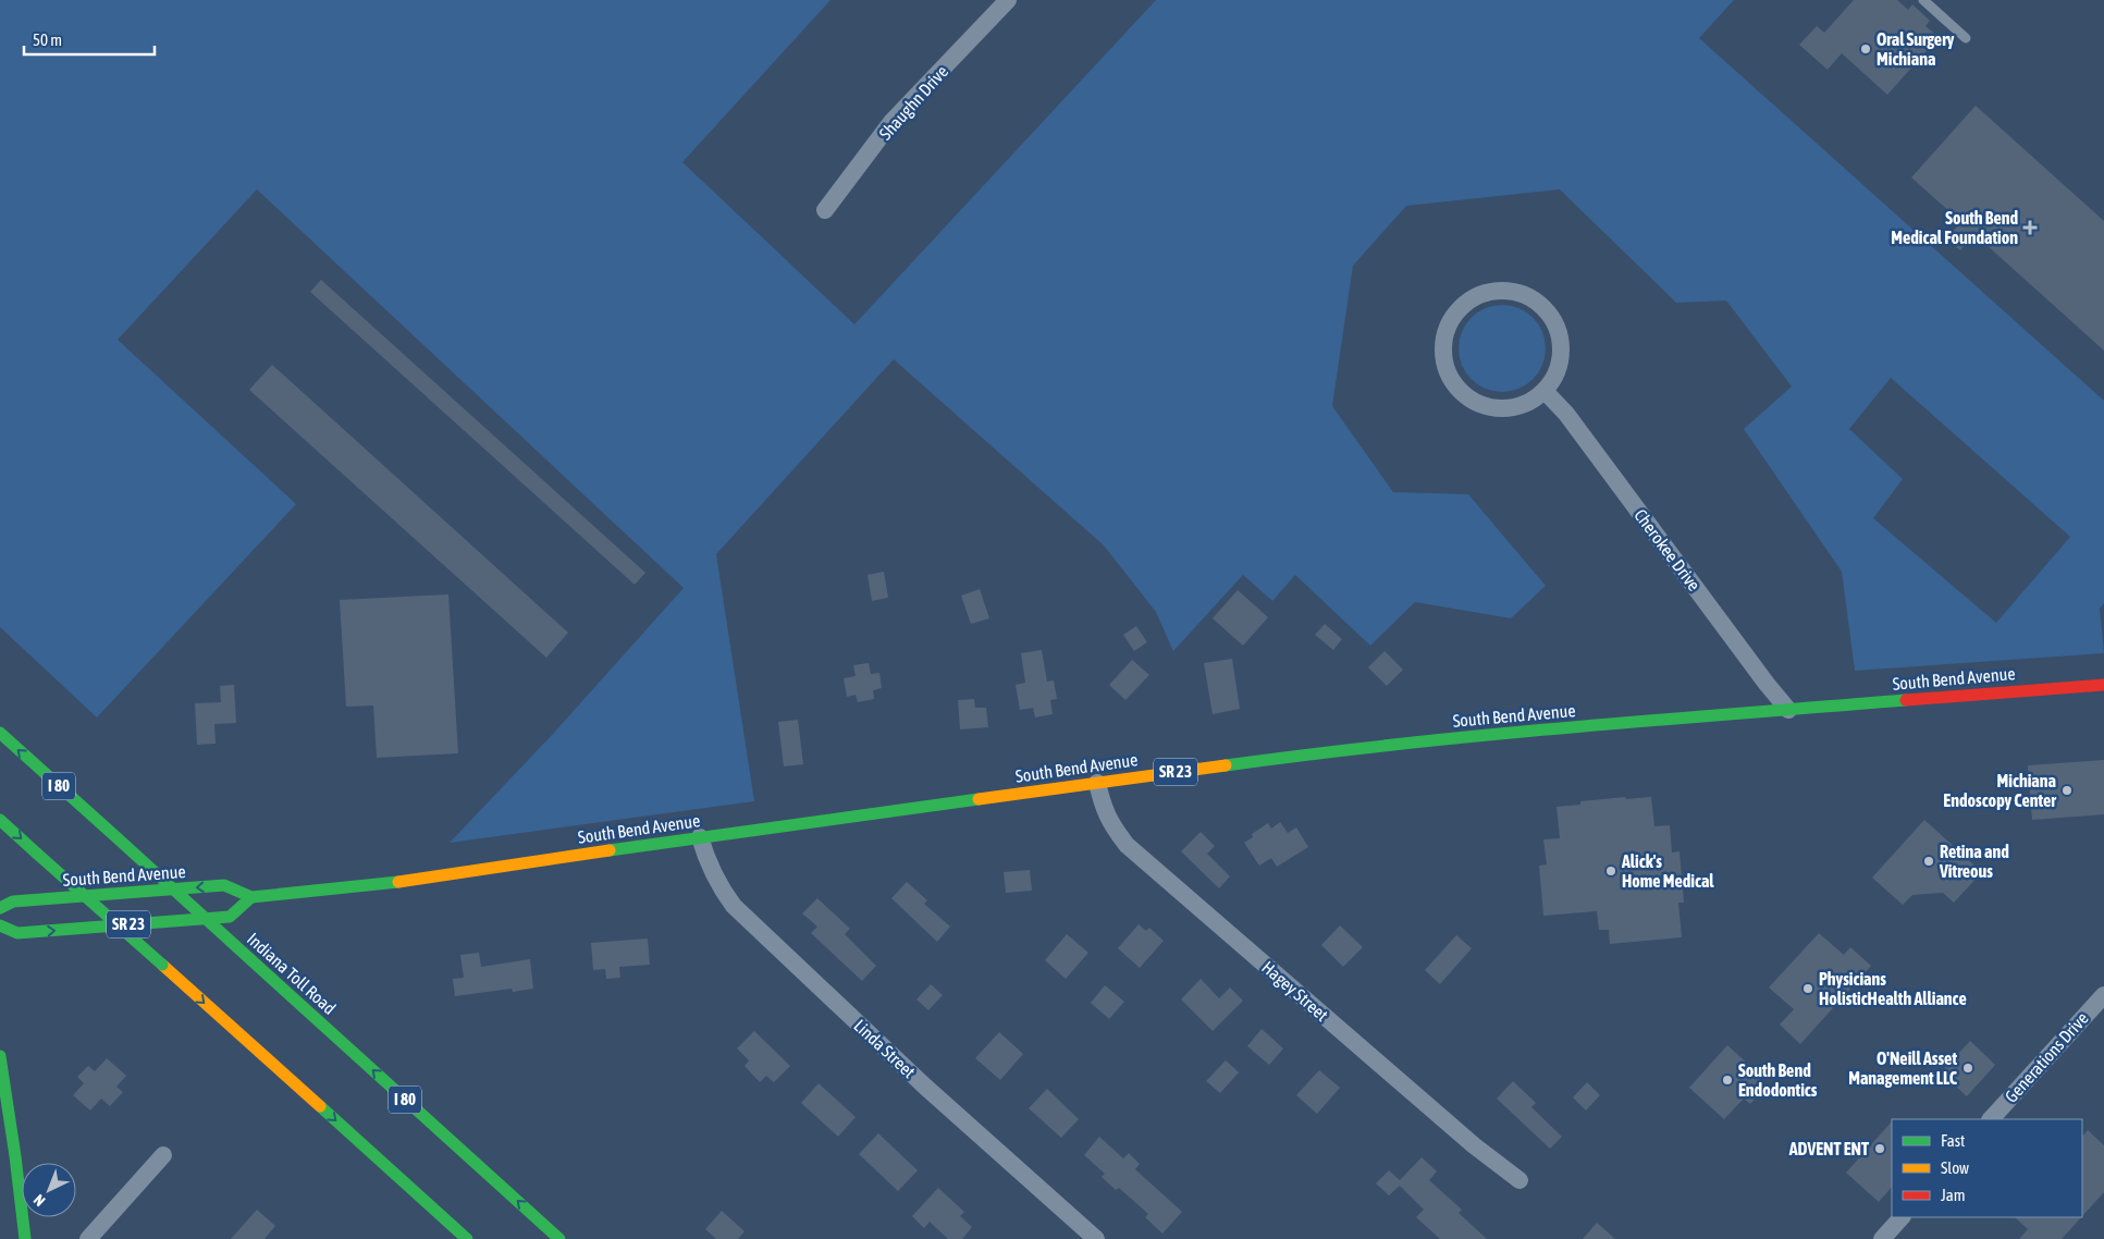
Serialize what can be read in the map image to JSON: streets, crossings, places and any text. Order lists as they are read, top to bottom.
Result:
{
  "streets": {
    "main road": [
      "South Bend Avenue",
      "SR 23",
      "I 80",
      "Indiana Toll Road"
    ],
    "street": [
      "Shaughn Drive",
      "Cherokee Drive",
      "Hagey Street",
      "Linda Street",
      "Generations Drive"
    ]
  },
  "crossings": [
    ["Cherokee Drive", "South Bend Avenue"],
    ["South Bend Avenue", "SR 23"],
    ["South Bend Avenue", "Hagey Street"],
    ["South Bend Avenue", "Linda Street"]
  ],
  "places": {
    "other": [
      "Oral Surgery Michiana",
      "Michiana Endoscopy Center",
      "Retina and Vitreous",
      "Alick's Home Medical",
      "Physicians HolisticHealth Alliance",
      "O'Neill Asset Management LLC",
      "South Bend Endodontics",
      "ADVENT ENT"
    ],
    "health": ["South Bend Medical Foundation"]
  },
  "legend": ["Fast", "Slow", "Jam"],
  "scale_bar": "50 m",
  "north": "bottom left"
}
